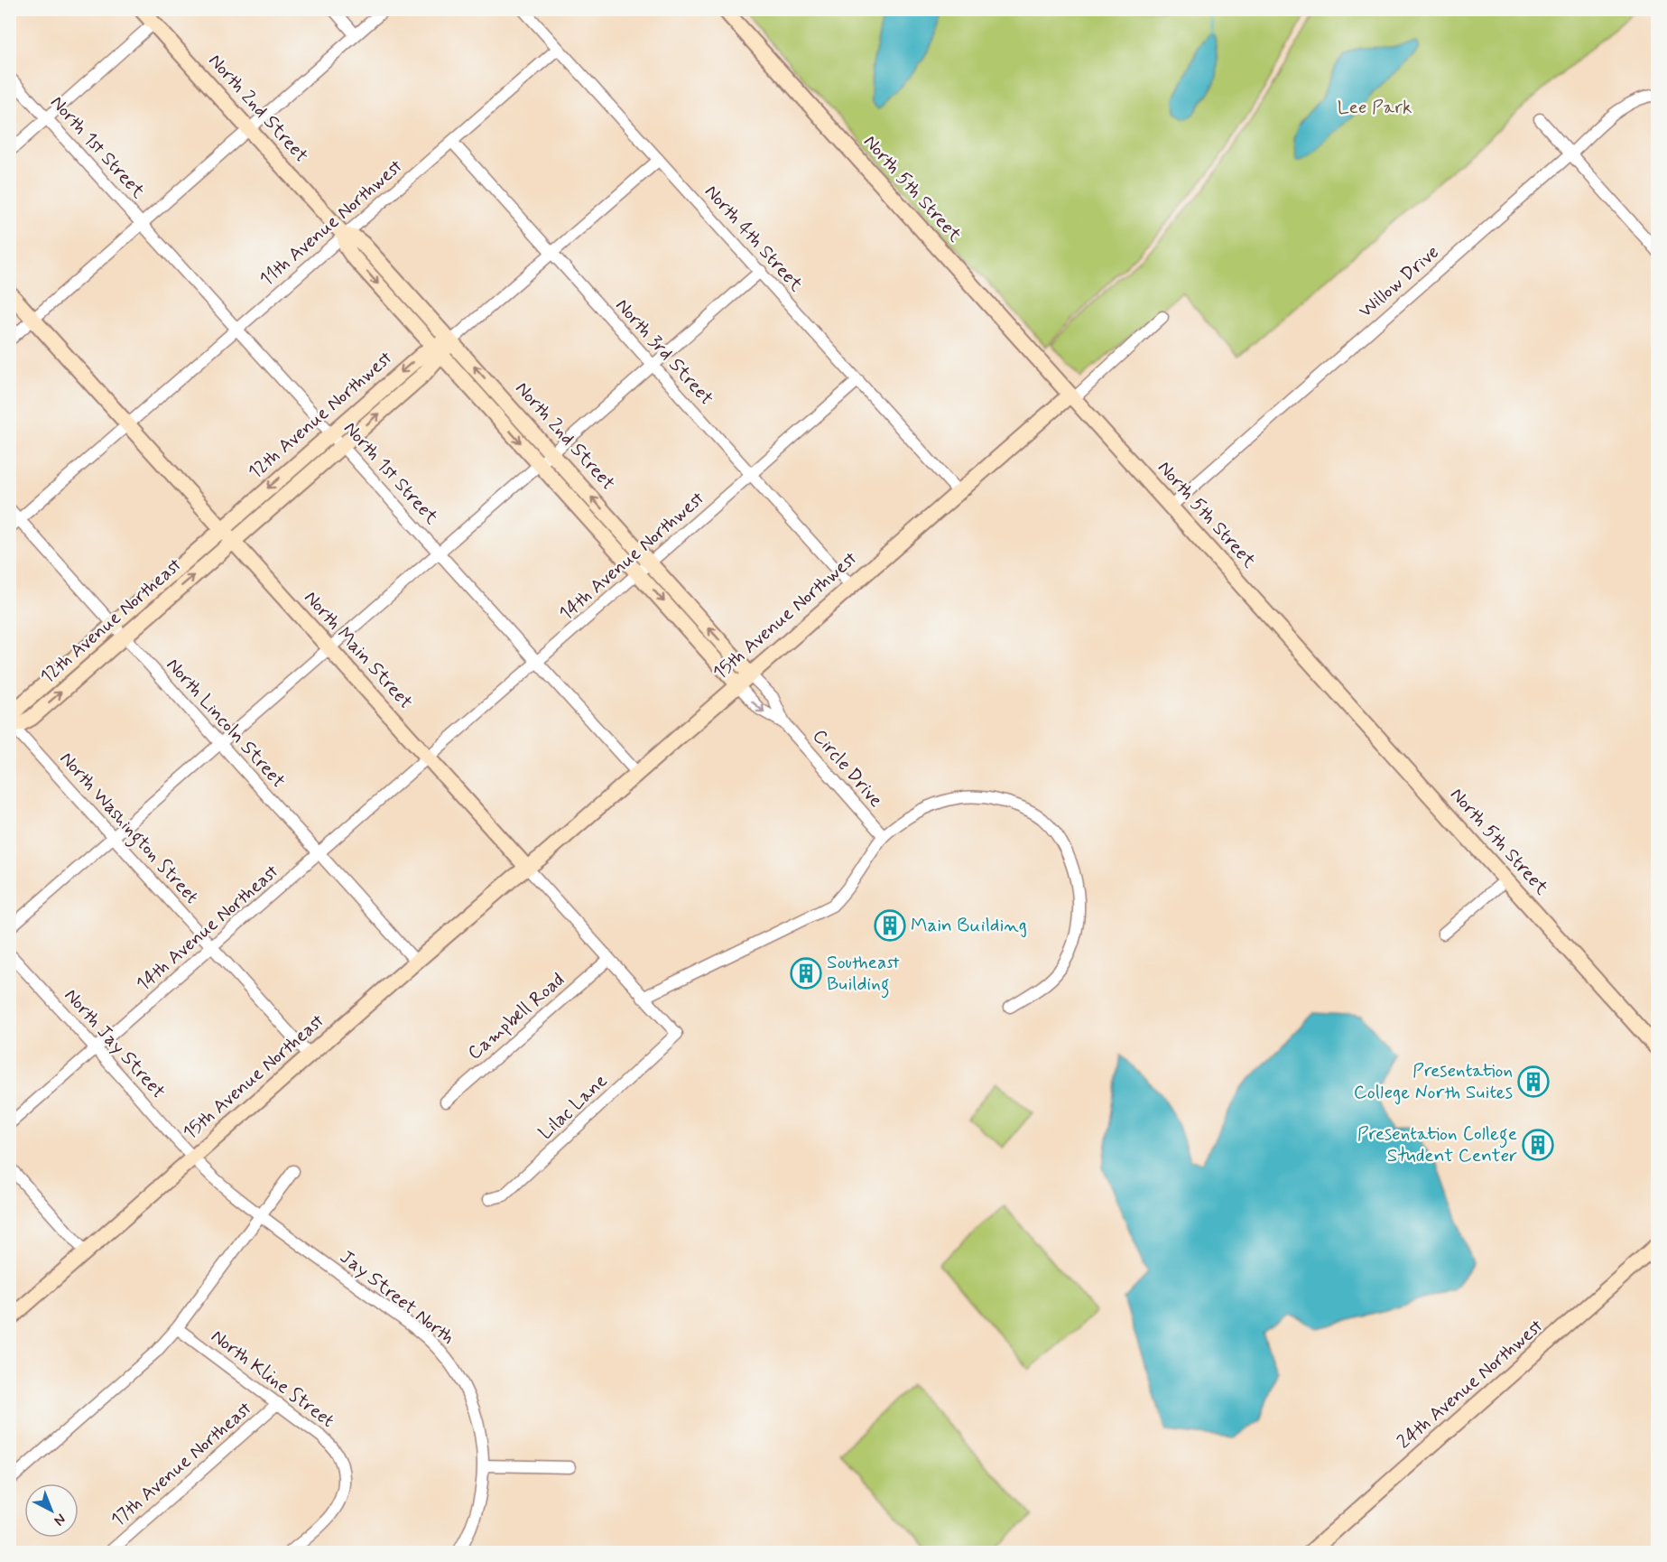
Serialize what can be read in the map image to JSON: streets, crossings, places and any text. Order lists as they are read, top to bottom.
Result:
{
  "streets": {
    "street": [
      "North 2nd Street",
      "North 1st Street",
      "North 5th Street",
      "11th Avenue Northwest",
      "North 4th Street",
      "Willow Drive",
      "North 3rd Street",
      "12th Avenue Northwest",
      "14th Avenue Northwest",
      "15th Avenue Northwest",
      "12th Avenue Northeast",
      "North Main Street",
      "North Lincoln Street",
      "Circle Drive",
      "North Washington Street",
      "14th Avenue Northeast",
      "Campbell Road",
      "North Jay Street",
      "15th Avenue Northeast",
      "Lilac Lane",
      "Jay Street North",
      "North Kline Street",
      "24th Avenue Northwest",
      "17th Avenue Northeast"
    ]
  },
  "crossings": [
    ["North 2nd Street", "11th Avenue Northwest"],
    ["North 2nd Street", "12th Avenue Northwest"],
    ["North 2nd Street", "14th Avenue Northwest"],
    ["North 2nd Street", "15th Avenue Northwest"],
    ["North 2nd Street", "Circle Drive"],
    ["North 1st Street", "11th Avenue Northwest"],
    ["North 1st Street", "12th Avenue Northwest"],
    ["North 1st Street", "14th Avenue Northwest"],
    ["North 1st Street", "15th Avenue Northwest"],
    ["North 5th Street", "Willow Drive"],
    ["North 5th Street", "15th Avenue Northwest"],
    ["11th Avenue Northwest", "North 4th Street"],
    ["11th Avenue Northwest", "North 3rd Street"],
    ["11th Avenue Northwest", "North Main Street"],
    ["11th Avenue Northwest", "North Lincoln Street"],
    ["North 4th Street", "12th Avenue Northwest"],
    ["North 4th Street", "14th Avenue Northwest"],
    ["North 4th Street", "15th Avenue Northwest"],
    ["North 3rd Street", "12th Avenue Northwest"],
    ["North 3rd Street", "14th Avenue Northwest"],
    ["North 3rd Street", "15th Avenue Northwest"],
    ["12th Avenue Northwest", "12th Avenue Northeast"],
    ["12th Avenue Northwest", "North Main Street"],
    ["14th Avenue Northwest", "North Main Street"],
    ["14th Avenue Northwest", "14th Avenue Northeast"],
    ["15th Avenue Northwest", "North Main Street"],
    ["15th Avenue Northwest", "Circle Drive"],
    ["15th Avenue Northwest", "15th Avenue Northeast"],
    ["12th Avenue Northeast", "North Main Street"],
    ["12th Avenue Northeast", "North Lincoln Street"],
    ["12th Avenue Northeast", "North Washington Street"],
    ["North Main Street", "Circle Drive"],
    ["North Main Street", "14th Avenue Northeast"],
    ["North Main Street", "Campbell Road"],
    ["North Main Street", "15th Avenue Northeast"],
    ["North Main Street", "Lilac Lane"],
    ["North Lincoln Street", "14th Avenue Northeast"],
    ["North Lincoln Street", "15th Avenue Northeast"],
    ["North Washington Street", "14th Avenue Northeast"],
    ["North Washington Street", "15th Avenue Northeast"],
    ["14th Avenue Northeast", "North Jay Street"],
    ["North Jay Street", "15th Avenue Northeast"],
    ["North Jay Street", "Jay Street North"],
    ["15th Avenue Northeast", "Jay Street North"],
    ["North Kline Street", "17th Avenue Northeast"]
  ],
  "parks": ["Lee Park"],
  "places": {
    "building": [
      "Main Building",
      "Southeast Building",
      "Presentation College North Suites",
      "Presentation College Student Center"
    ]
  },
  "north": "bottom right"
}
